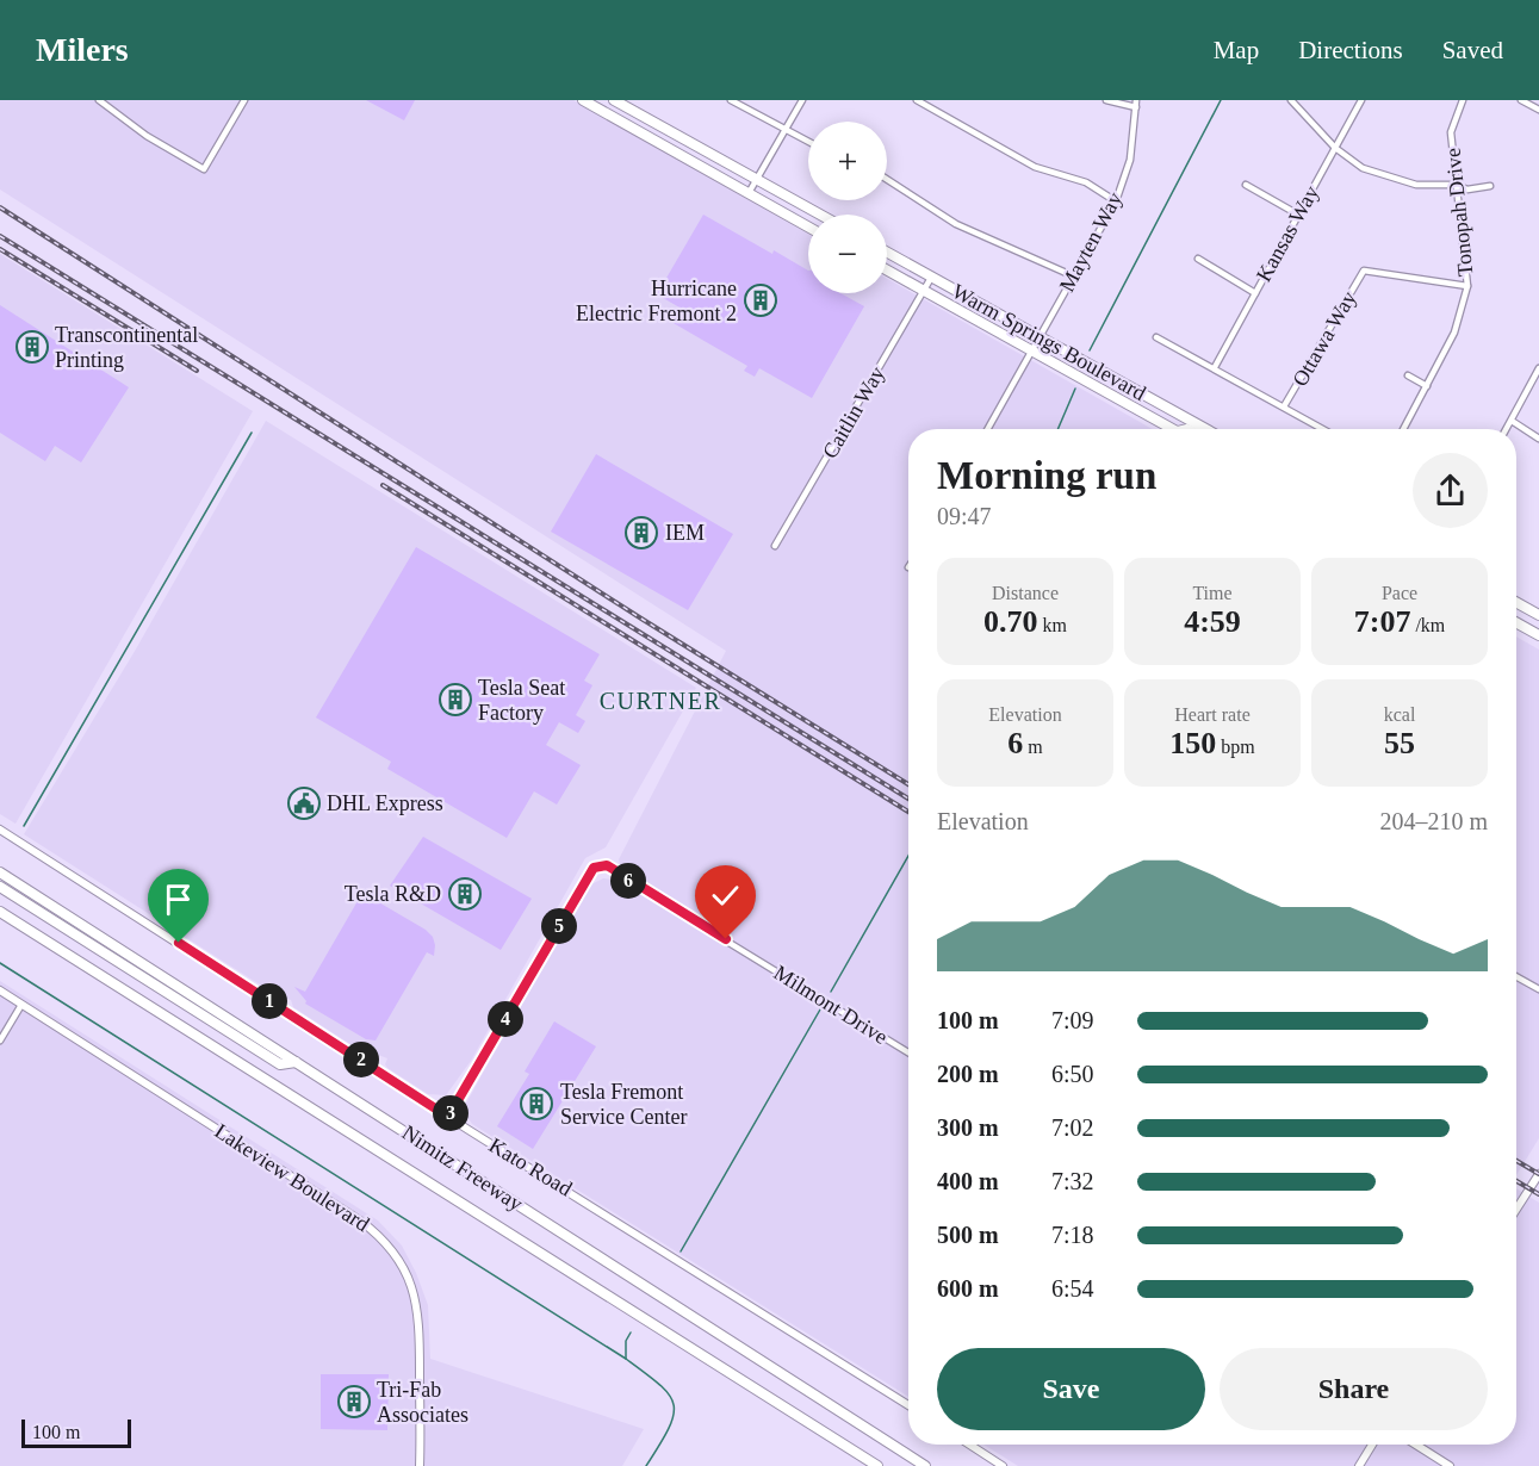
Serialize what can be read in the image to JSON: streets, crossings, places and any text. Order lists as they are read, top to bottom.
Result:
{
  "streets": {
    "highway": ["Nimitz Freeway"],
    "main road": ["Warm Springs Boulevard"],
    "street": [
      "Tonopah Drive",
      "Kansas Way",
      "Mayten Way",
      "Ottawa Way",
      "Caitlin Way",
      "Milmont Drive",
      "Kato Road",
      "Lakeview Boulevard"
    ]
  },
  "crossings": [
    ["Tonopah Drive", "Ottawa Way"],
    ["Mayten Way", "Warm Springs Boulevard"],
    ["Warm Springs Boulevard", "Caitlin Way"],
    ["Milmont Drive", "Kato Road"]
  ],
  "districts": ["CURTNER"],
  "places": {
    "building": [
      "Hurricane Electric Fremont 2",
      "Transcontinental Printing",
      "IEM",
      "Tesla Seat Factory",
      "Tesla R&D",
      "Tesla Fremont Service Center",
      "Tri-Fab Associates"
    ],
    "public building": ["DHL Express"]
  },
  "scale_bar": "100 m",
  "page": {
    "header": "Milers",
    "nav": ["Map", "Directions", "Saved"],
    "map_buttons": ["+", "−"],
    "heading": ["Morning run", "09:47"],
    "stats": [
      ["Distance", "0.70 km"],
      ["Time", "4:59"],
      ["Pace", "7:07 /km"],
      ["Elevation", "6 m"],
      ["Heart rate", "150 bpm"],
      ["kcal", "55"]
    ],
    "chart": ["Elevation", "204–210 m"],
    "pins": [
      "6",
      "5",
      "1",
      "4",
      "2",
      "3"
    ],
    "list": [
      {
        "name": "100 m",
        "note": "7:09"
      },
      {
        "name": "200 m",
        "note": "6:50"
      },
      {
        "name": "300 m",
        "note": "7:02"
      },
      {
        "name": "400 m",
        "note": "7:32"
      },
      {
        "name": "500 m",
        "note": "7:18"
      },
      {
        "name": "600 m",
        "note": "6:54"
      }
    ],
    "buttons": ["Save", "Share"],
    "scale": "100 m"
  }
}
